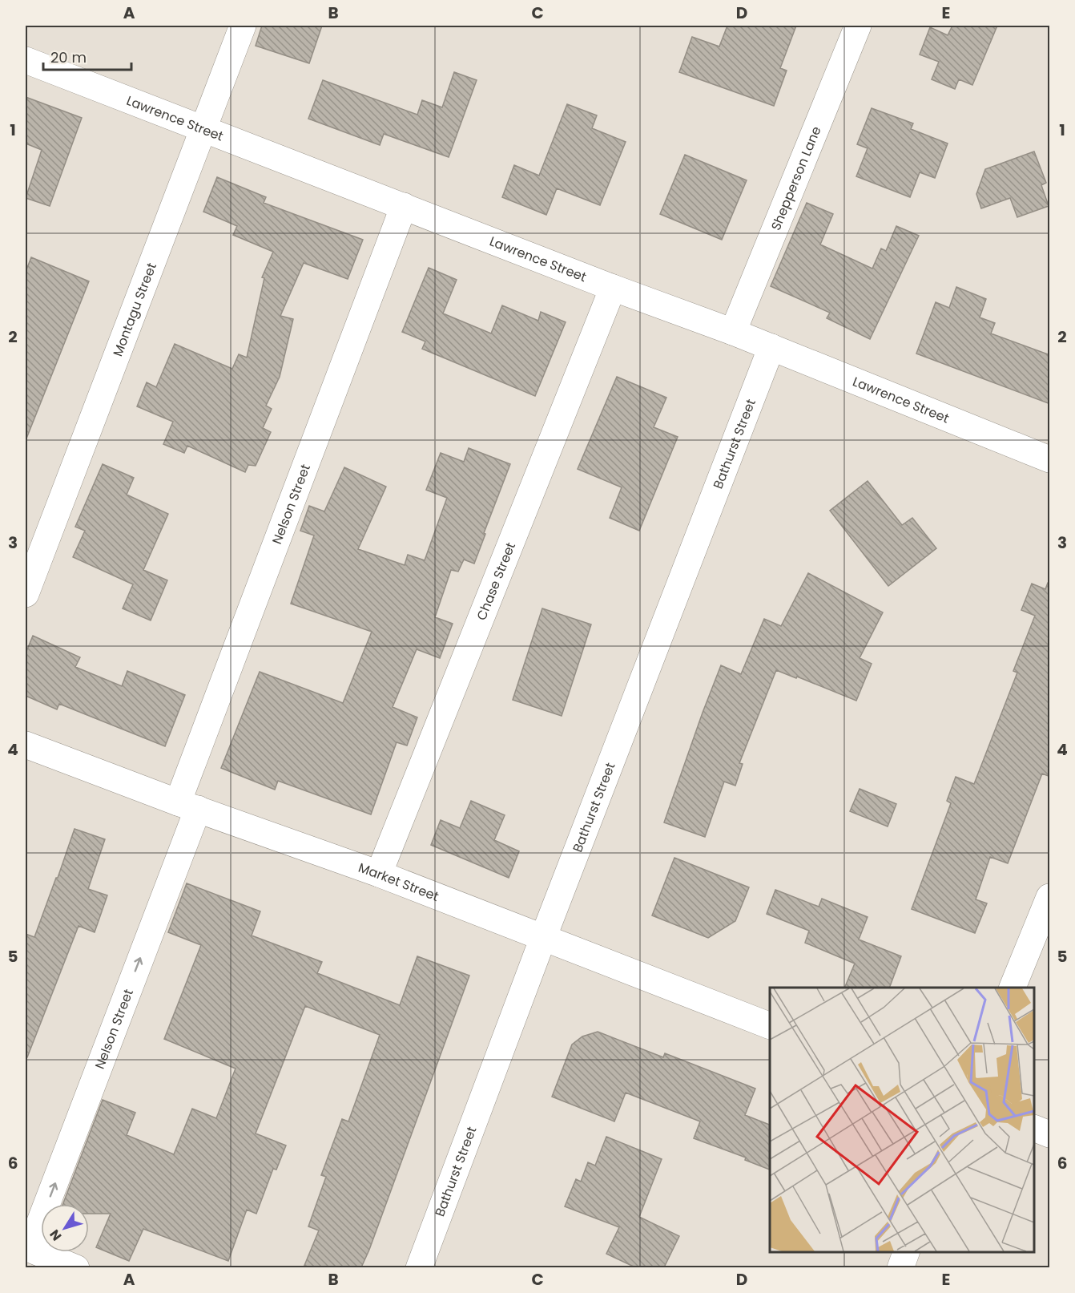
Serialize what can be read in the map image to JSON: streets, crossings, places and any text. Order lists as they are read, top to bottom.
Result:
{
  "streets": {
    "street": [
      "Lawrence Street",
      "Shepperson Lane",
      "Montagu Street",
      "Bathurst Street",
      "Nelson Street",
      "Chase Street",
      "Market Street"
    ]
  },
  "crossings": [
    ["Lawrence Street", "Shepperson Lane"],
    ["Lawrence Street", "Montagu Street"],
    ["Lawrence Street", "Bathurst Street"],
    ["Lawrence Street", "Nelson Street"],
    ["Lawrence Street", "Chase Street"],
    ["Bathurst Street", "Market Street"],
    ["Nelson Street", "Market Street"],
    ["Chase Street", "Market Street"]
  ],
  "one_way": ["Nelson Street"],
  "scale_bar": "20 m",
  "north": "bottom left",
  "grid": {
    "columns": [
      "A",
      "B",
      "C",
      "D",
      "E"
    ],
    "rows": [
      "1",
      "2",
      "3",
      "4",
      "5",
      "6"
    ]
  }
}
